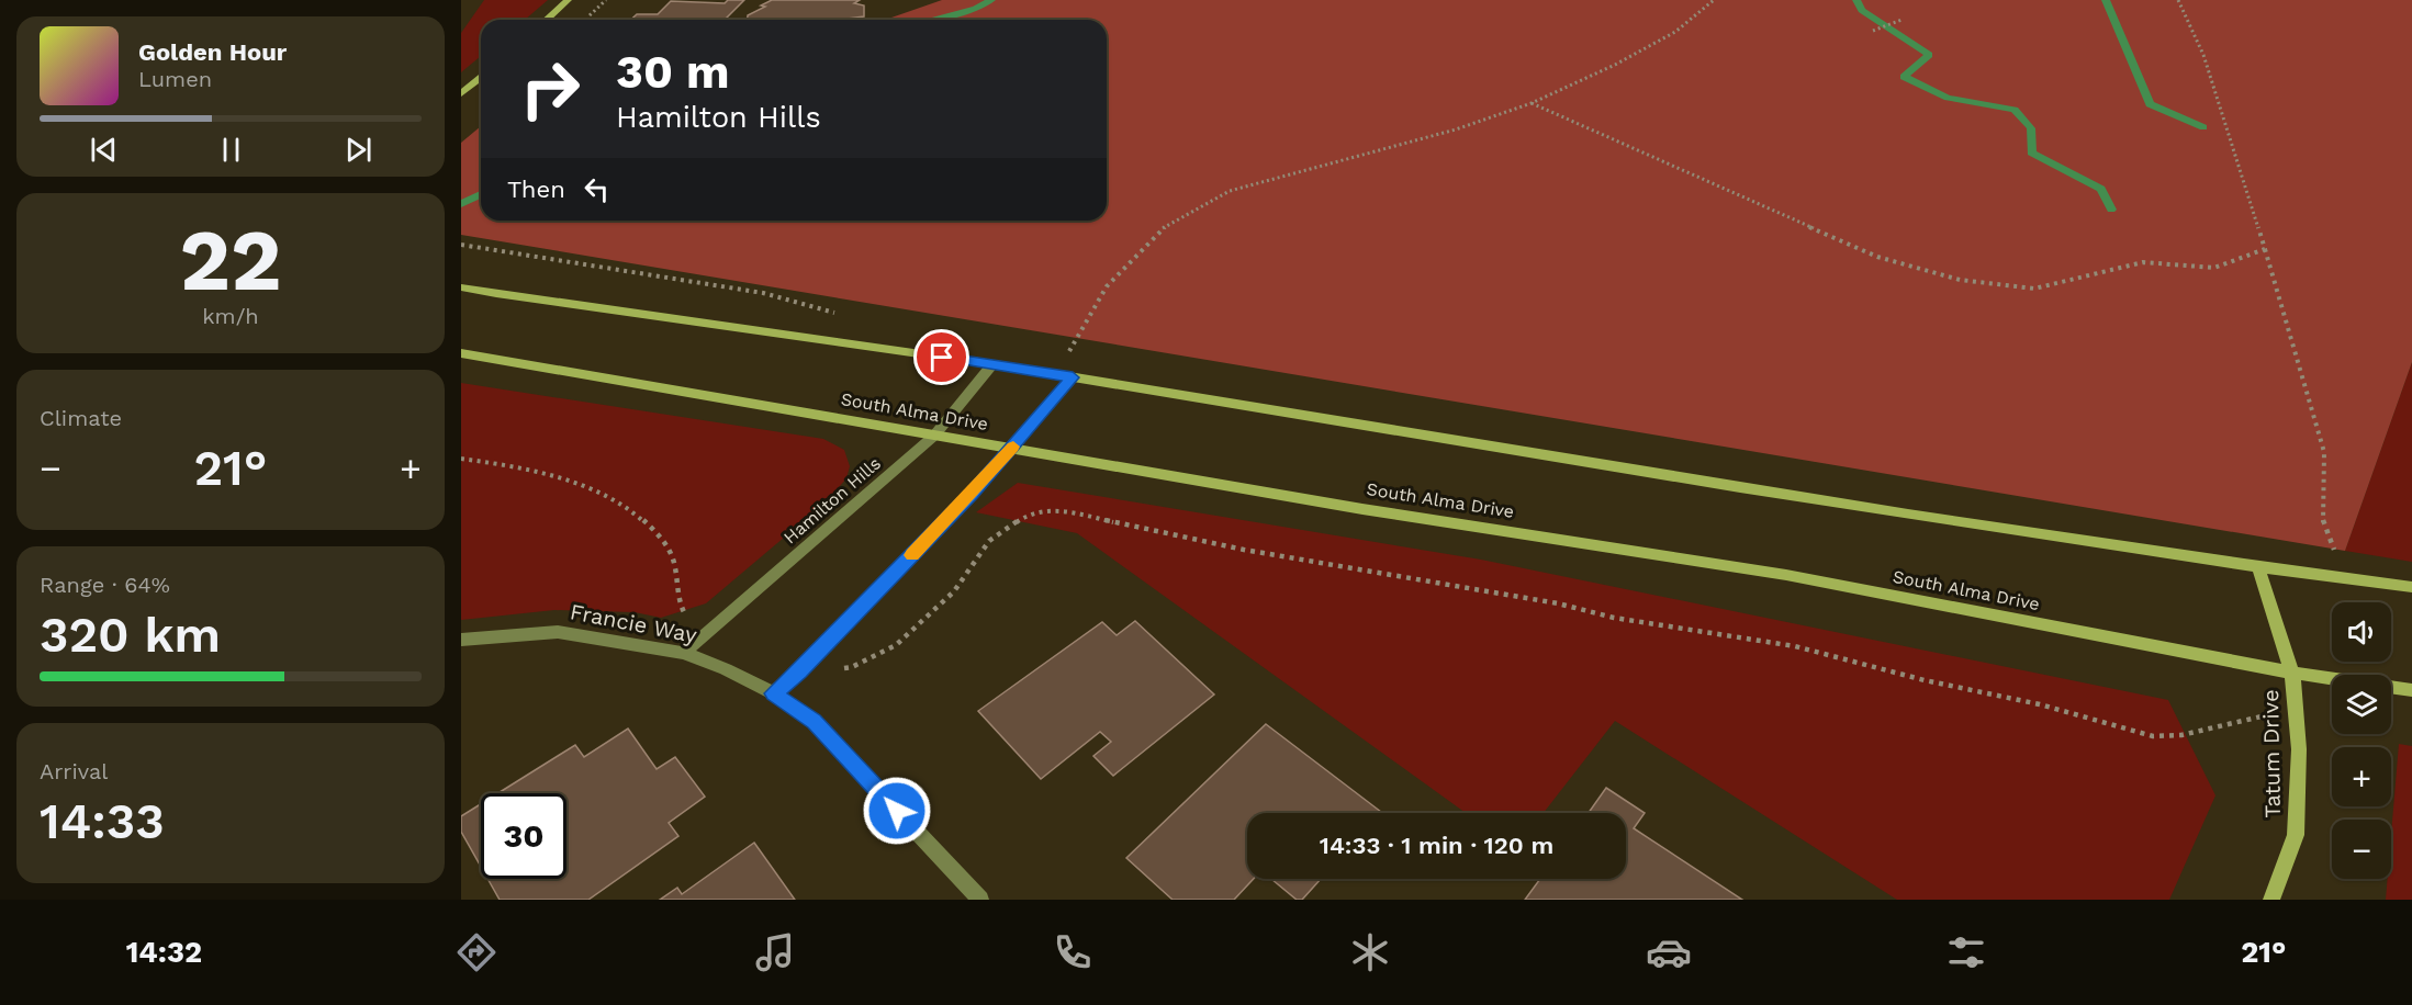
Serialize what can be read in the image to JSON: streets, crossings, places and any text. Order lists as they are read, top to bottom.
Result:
{
  "streets": {
    "main road": ["South Alma Drive", "Tatum Drive"],
    "street": ["Hamilton Hills", "Francie Way"]
  },
  "crossings": [
    ["South Alma Drive", "Hamilton Hills"],
    ["South Alma Drive", "Tatum Drive"],
    ["Hamilton Hills", "Francie Way"]
  ],
  "page": {
    "turn": ["30 m", "Hamilton Hills"],
    "song": ["Golden Hour", "Lumen"],
    "then": "Then",
    "tile": [
      ["22", "km/h"],
      "Climate",
      ["Range · 64%", "320 km"],
      ["Arrival", "14:33"]
    ],
    "heat": ["−", "21°", "+"],
    "map_buttons": ["+", "−"],
    "limit": "30",
    "trip": "14:33 · 1 min · 120 m",
    "tabs": ["14:32", "21°"]
  }
}
